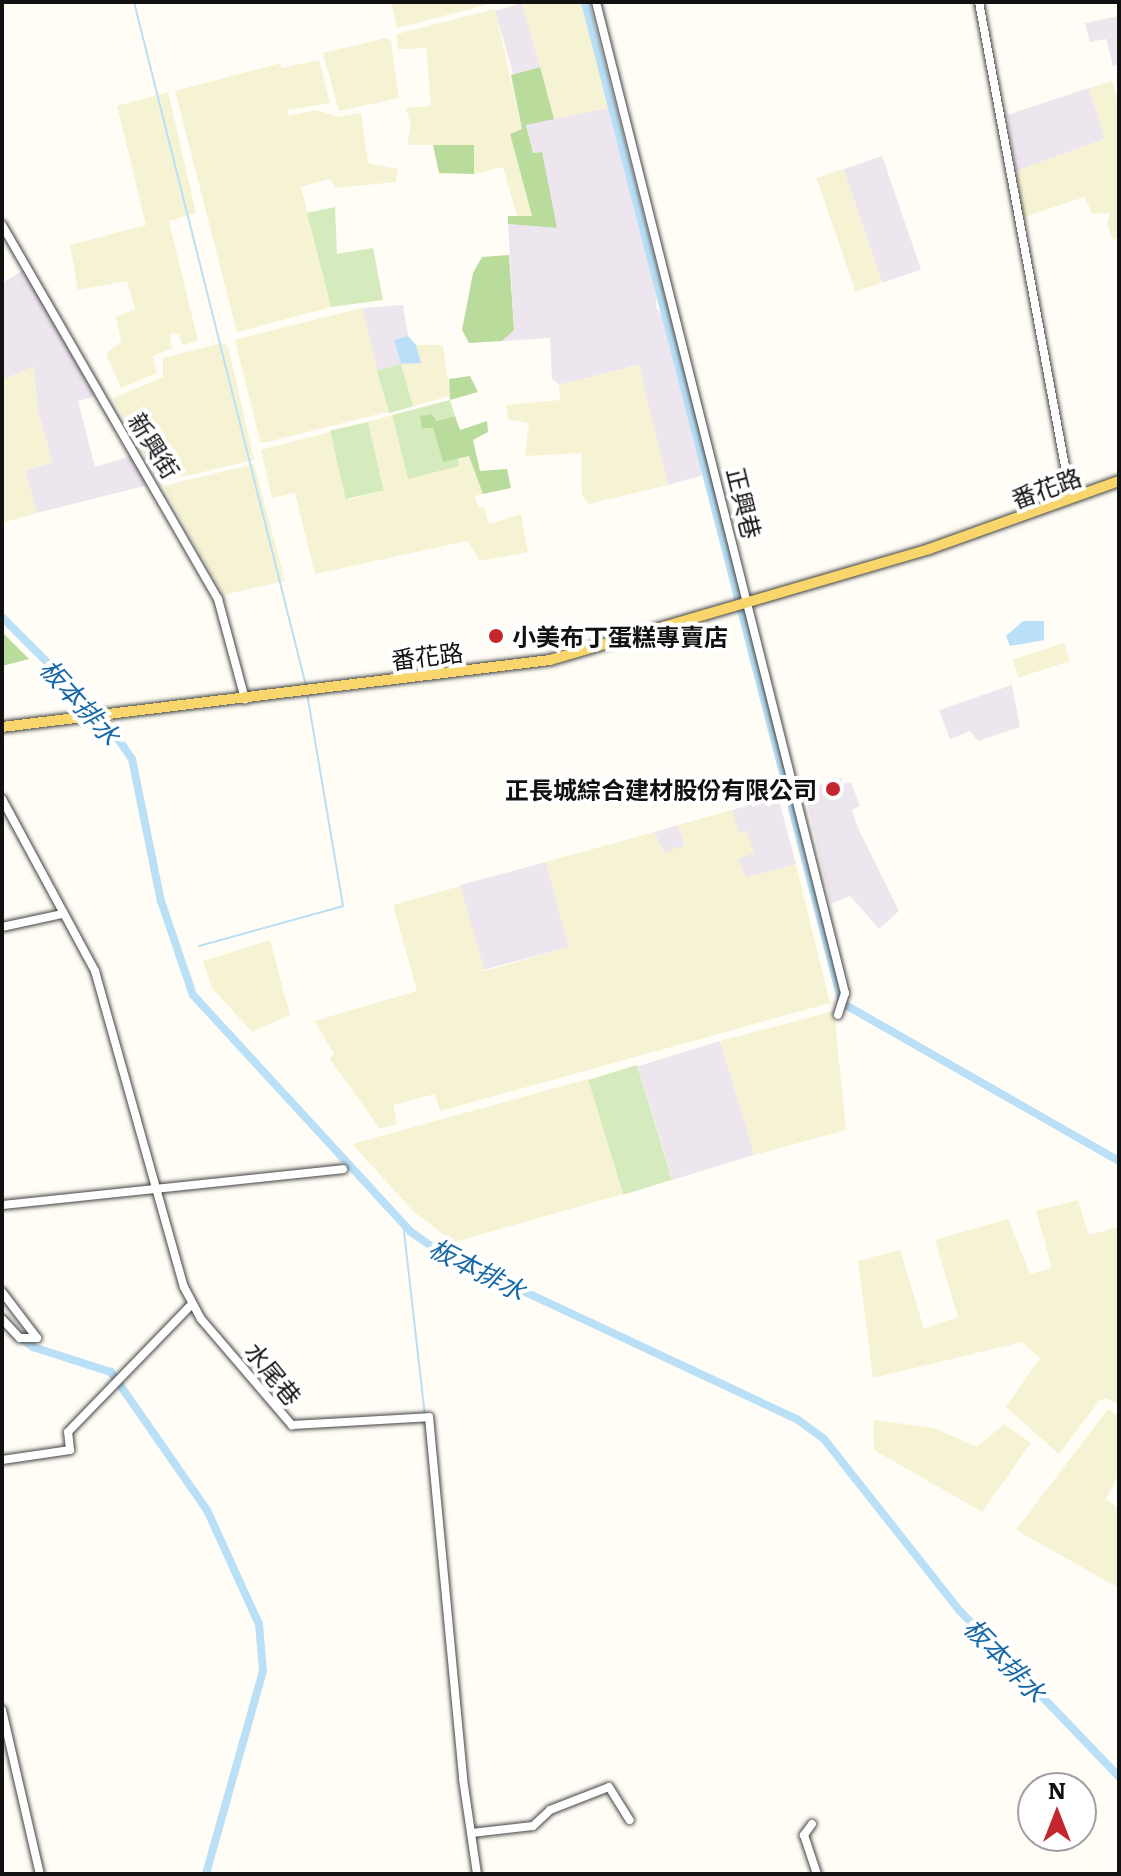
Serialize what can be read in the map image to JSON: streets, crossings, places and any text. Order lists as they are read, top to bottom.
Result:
{
  "streets": {
    "main road": ["番花路"],
    "street": ["新興街", "正興巷", "水尾巷"]
  },
  "crossings": [
    ["新興街", "番花路"],
    ["番花路", "正興巷"]
  ],
  "water": ["板本排水"],
  "places": ["小美布丁蛋糕專賣店", "正長城綜合建材股份有限公司"],
  "north": "top"
}
